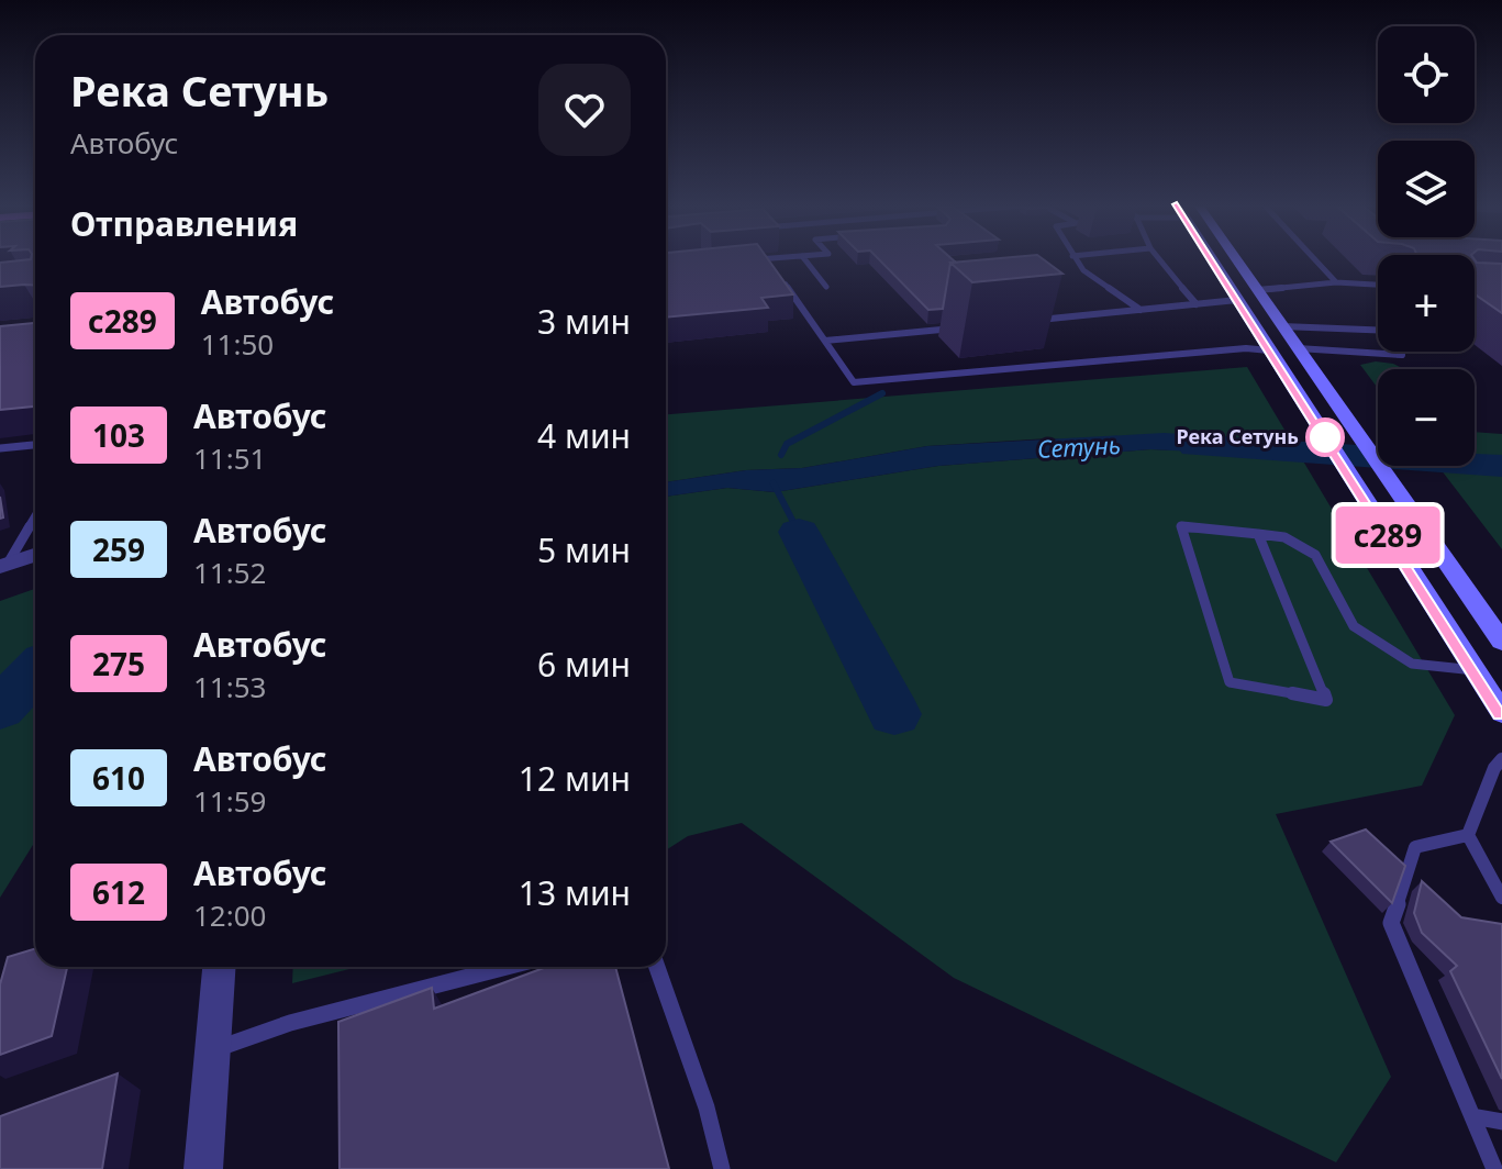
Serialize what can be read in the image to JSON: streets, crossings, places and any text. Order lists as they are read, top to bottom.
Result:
{
  "water": ["Сетунь"],
  "places": ["Река Сетунь"],
  "lines": ["bus line с289"],
  "page": {
    "on_map": "с289",
    "map_buttons": ["+", "−"],
    "heading": [
      ["Река Сетунь", "Автобус"],
      "Отправления"
    ],
    "list": [
      {
        "mark": "с289",
        "name": "Автобус",
        "note": "11:50",
        "value": "3 мин"
      },
      {
        "mark": "103",
        "name": "Автобус",
        "note": "11:51",
        "value": "4 мин"
      },
      {
        "mark": "259",
        "name": "Автобус",
        "note": "11:52",
        "value": "5 мин"
      },
      {
        "mark": "275",
        "name": "Автобус",
        "note": "11:53",
        "value": "6 мин"
      },
      {
        "mark": "610",
        "name": "Автобус",
        "note": "11:59",
        "value": "12 мин"
      },
      {
        "mark": "612",
        "name": "Автобус",
        "note": "12:00",
        "value": "13 мин"
      }
    ]
  }
}
